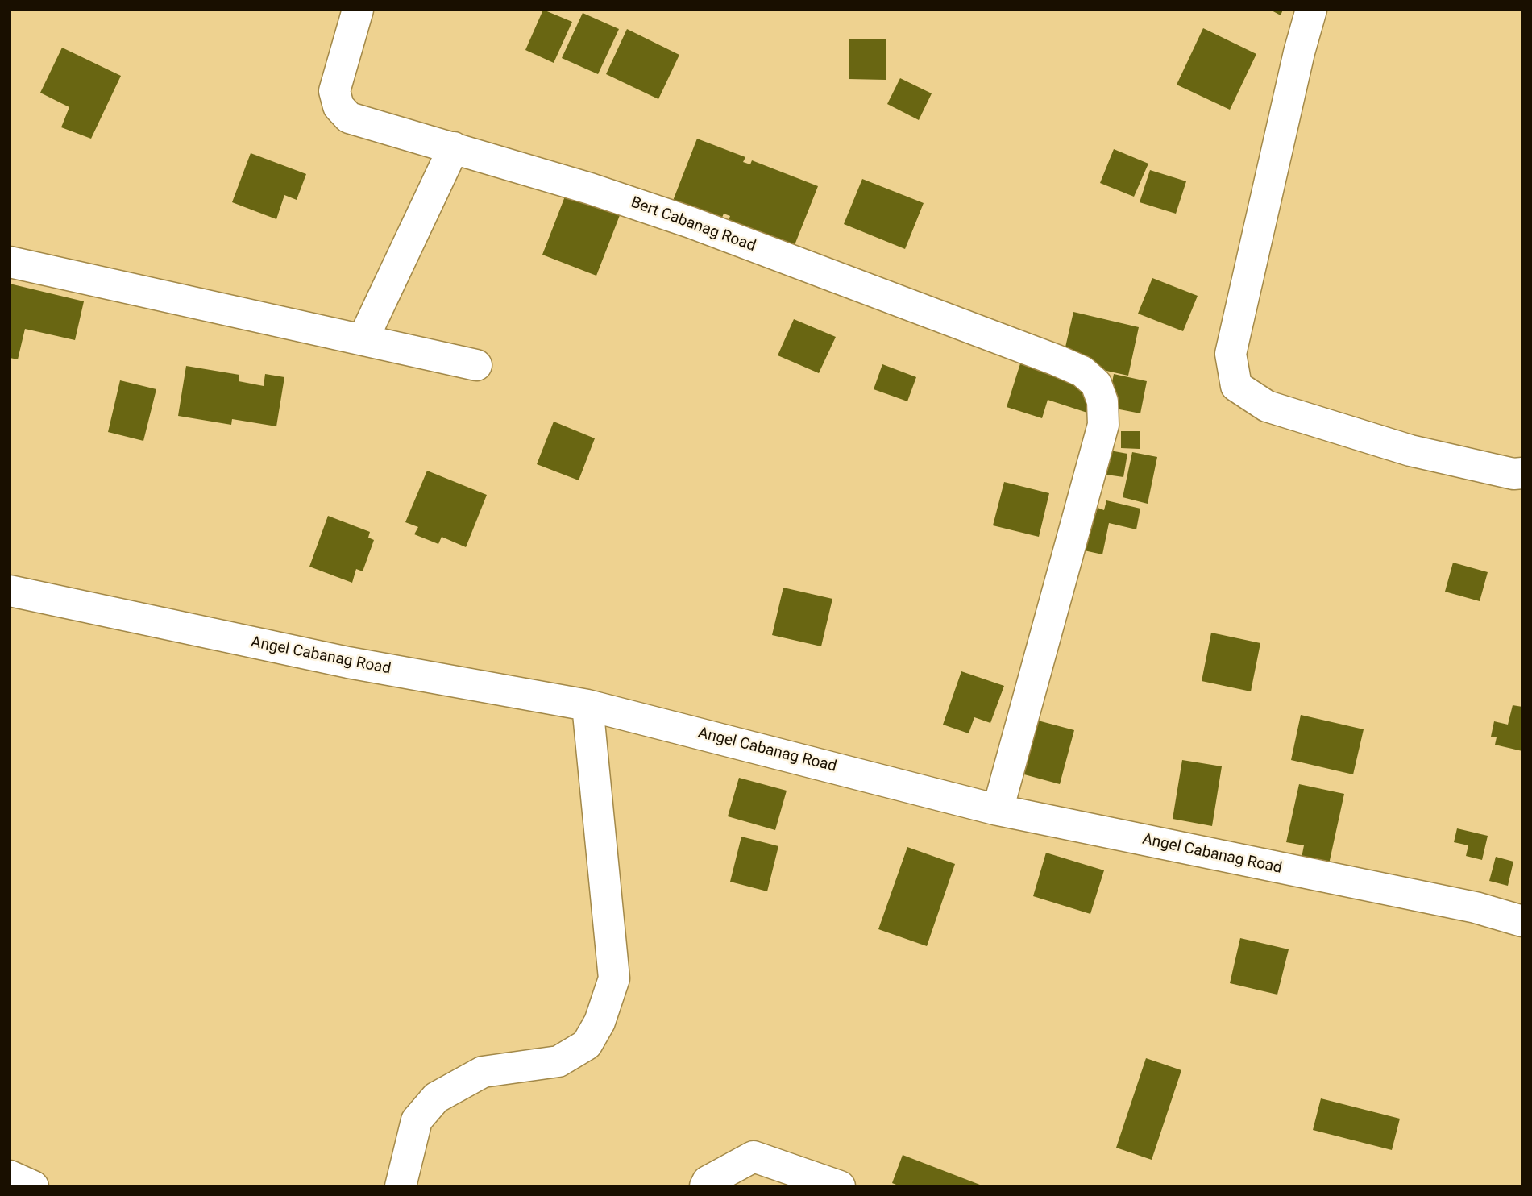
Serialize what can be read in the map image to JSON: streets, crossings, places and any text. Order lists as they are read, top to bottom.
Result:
{
  "streets": {
    "street": ["Bert Cabanag Road", "Angel Cabanag Road"]
  },
  "crossings": [
    ["Bert Cabanag Road", "Angel Cabanag Road"]
  ]
}
